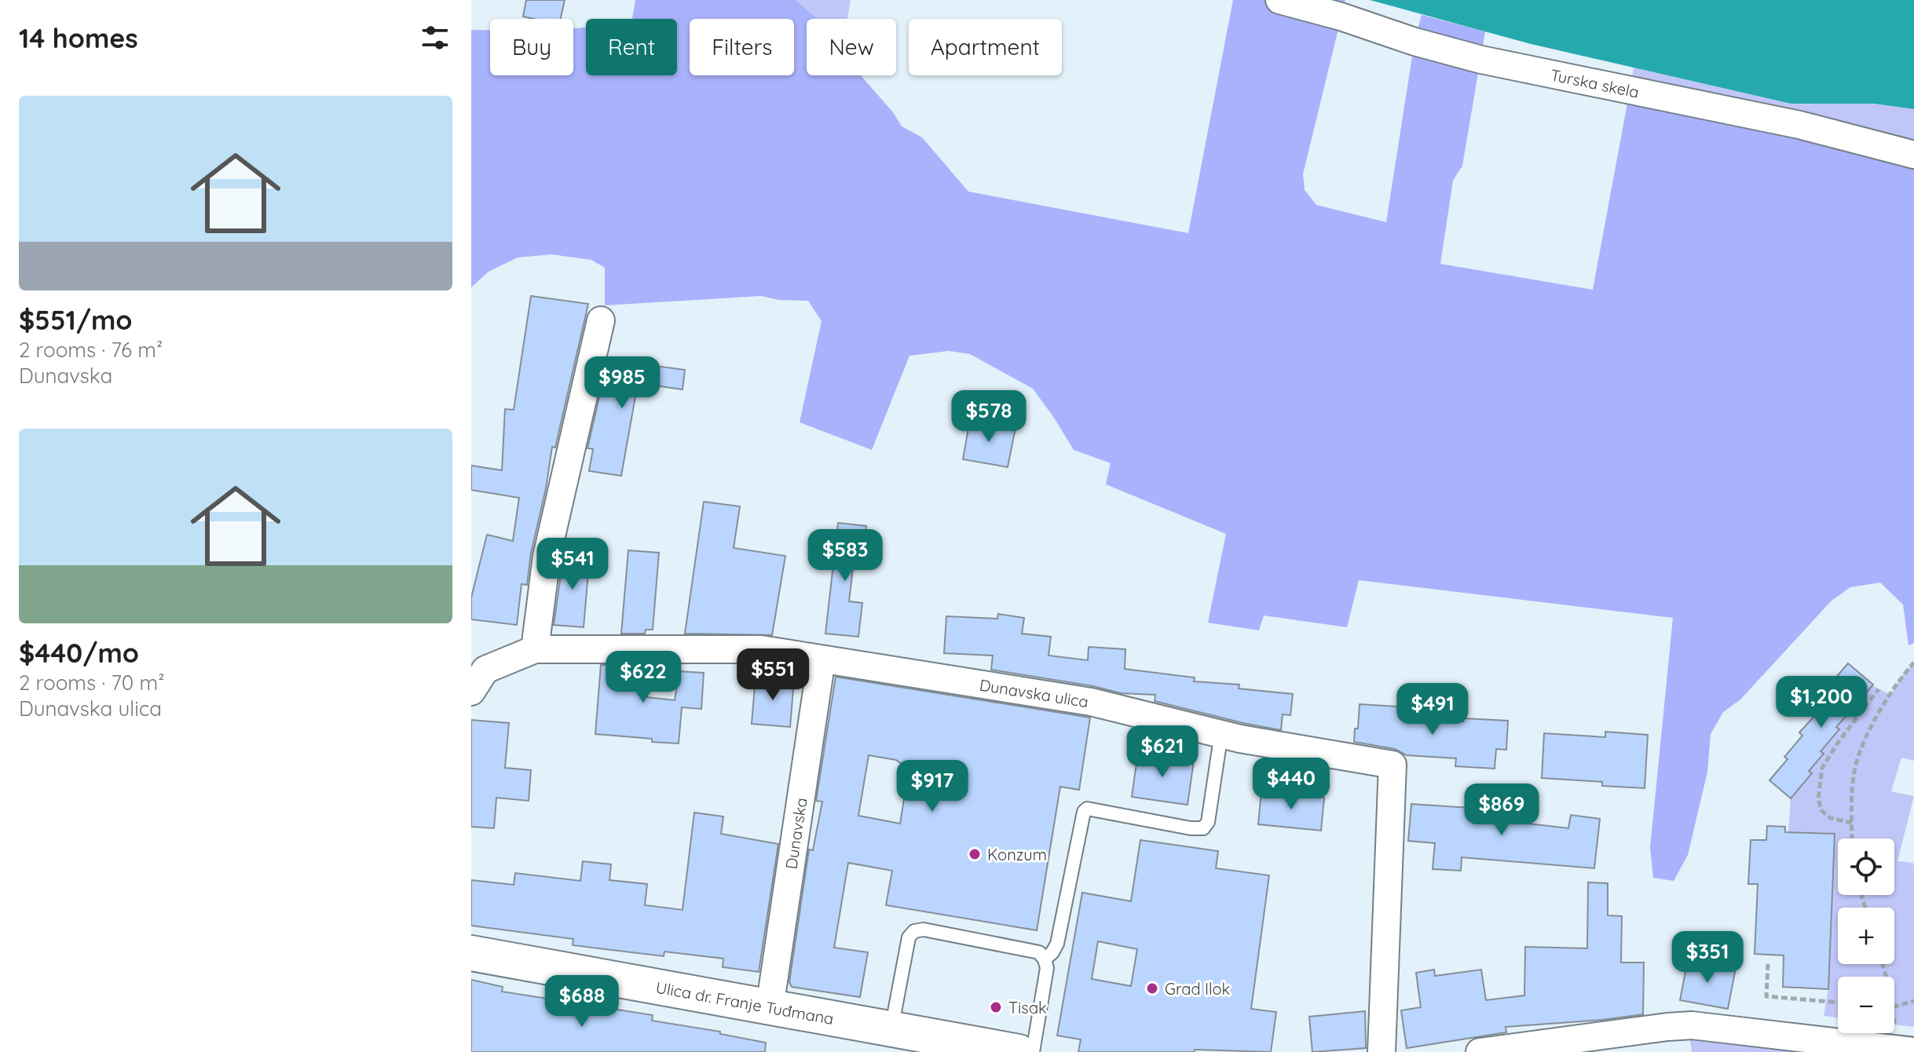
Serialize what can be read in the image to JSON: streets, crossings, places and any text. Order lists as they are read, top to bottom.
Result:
{
  "streets": {
    "main road": ["Ulica dr. Franje Tuđmana"],
    "street": ["Turska skela", "Dunavska ulica", "Dunavska"]
  },
  "crossings": [
    ["Dunavska ulica", "Dunavska"],
    ["Dunavska", "Ulica dr. Franje Tuđmana"]
  ],
  "places": ["Konzum", "Grad Ilok", "Tisak"],
  "page": {
    "heading": "14 homes",
    "chip": [
      "Buy",
      "Rent",
      "Filters",
      "New",
      "Apartment"
    ],
    "list": [
      {
        "name": "$551/mo",
        "note": "2 rooms · 76 m² · Dunavska"
      },
      {
        "name": "$440/mo",
        "note": "2 rooms · 70 m² · Dunavska ulica"
      }
    ],
    "price": [
      "$985",
      "$578",
      "$583",
      "$541",
      "$551",
      "$622",
      "$1,200",
      "$491",
      "$621",
      "$440",
      "$917",
      "$869",
      "$351",
      "$688"
    ],
    "map_buttons": ["+", "−"]
  }
}
